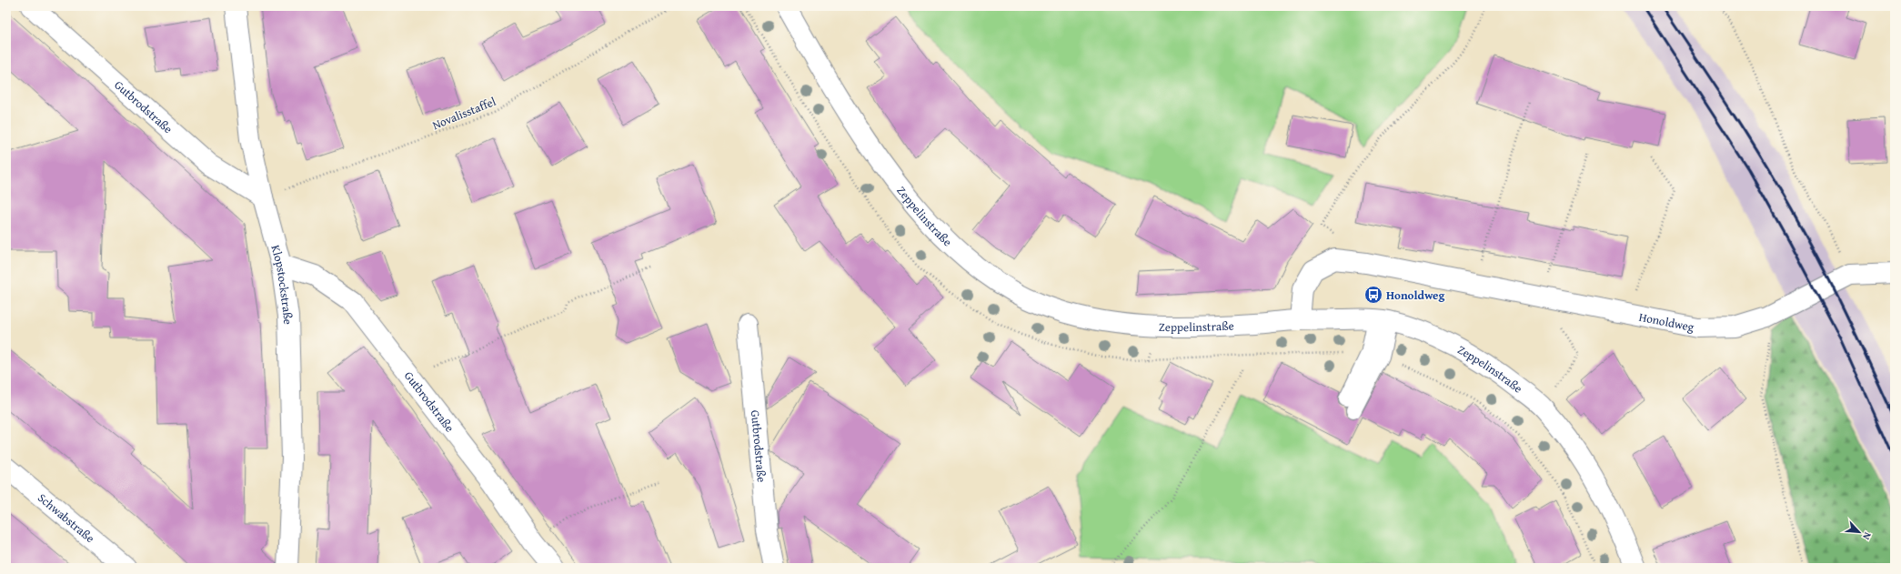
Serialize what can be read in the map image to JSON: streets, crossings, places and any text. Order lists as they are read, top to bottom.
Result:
{
  "streets": {
    "street": [
      "Gutbrodstraße",
      "Zeppelinstraße",
      "Klopstockstraße",
      "Honoldweg",
      "Schwabstraße"
    ],
    "path": ["Novalisstaffel"]
  },
  "crossings": [
    ["Gutbrodstraße", "Klopstockstraße"],
    ["Zeppelinstraße", "Honoldweg"]
  ],
  "places": {
    "bus stop": ["Honoldweg"]
  },
  "north": "bottom right"
}
